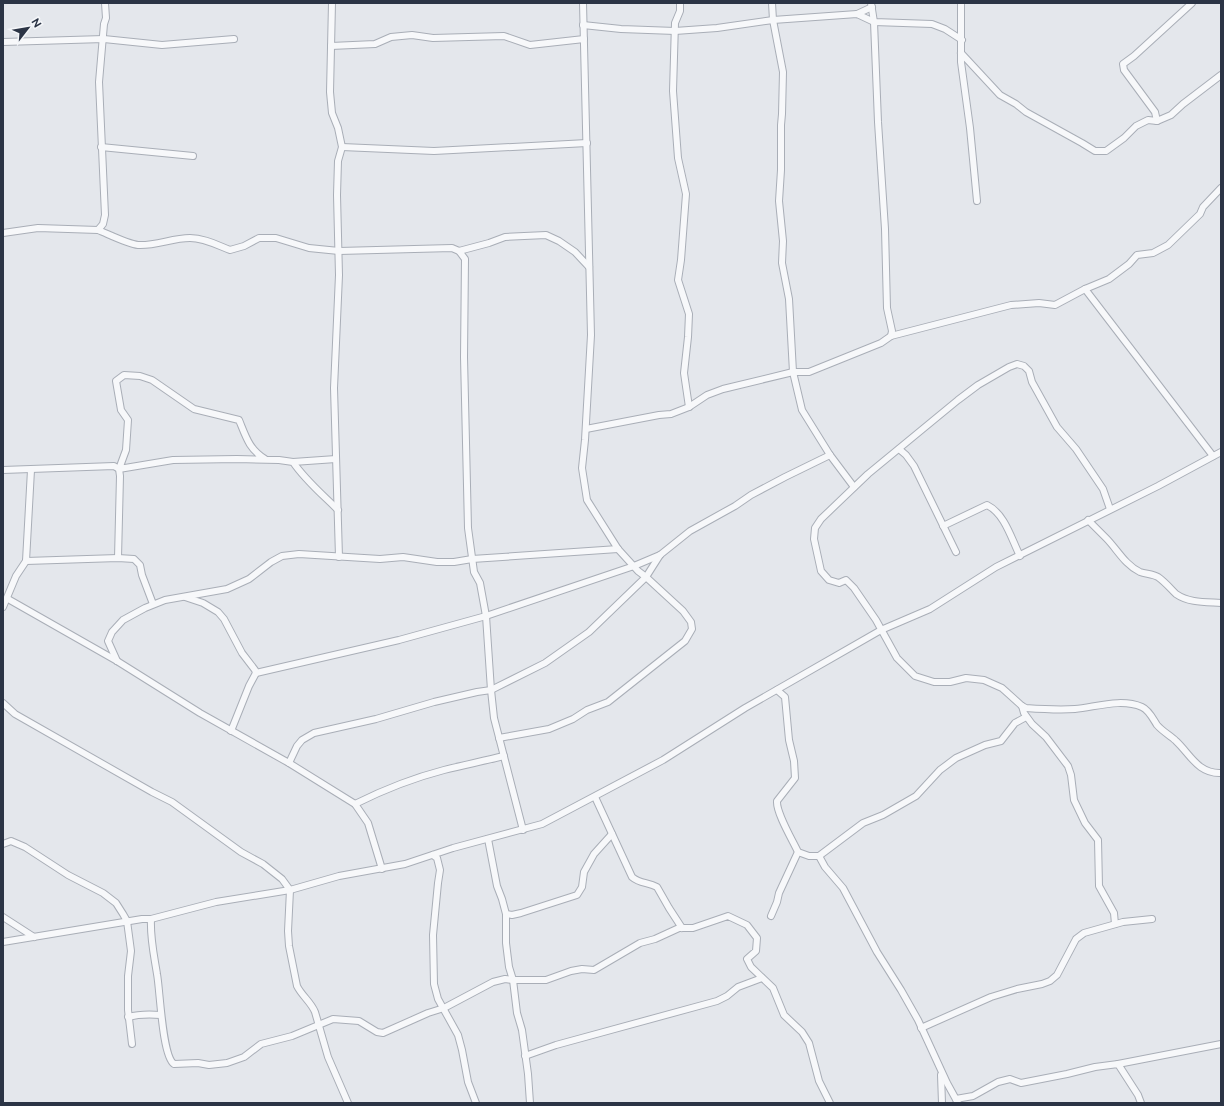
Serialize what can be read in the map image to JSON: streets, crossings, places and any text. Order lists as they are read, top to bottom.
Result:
{
  "north": "top right"
}
